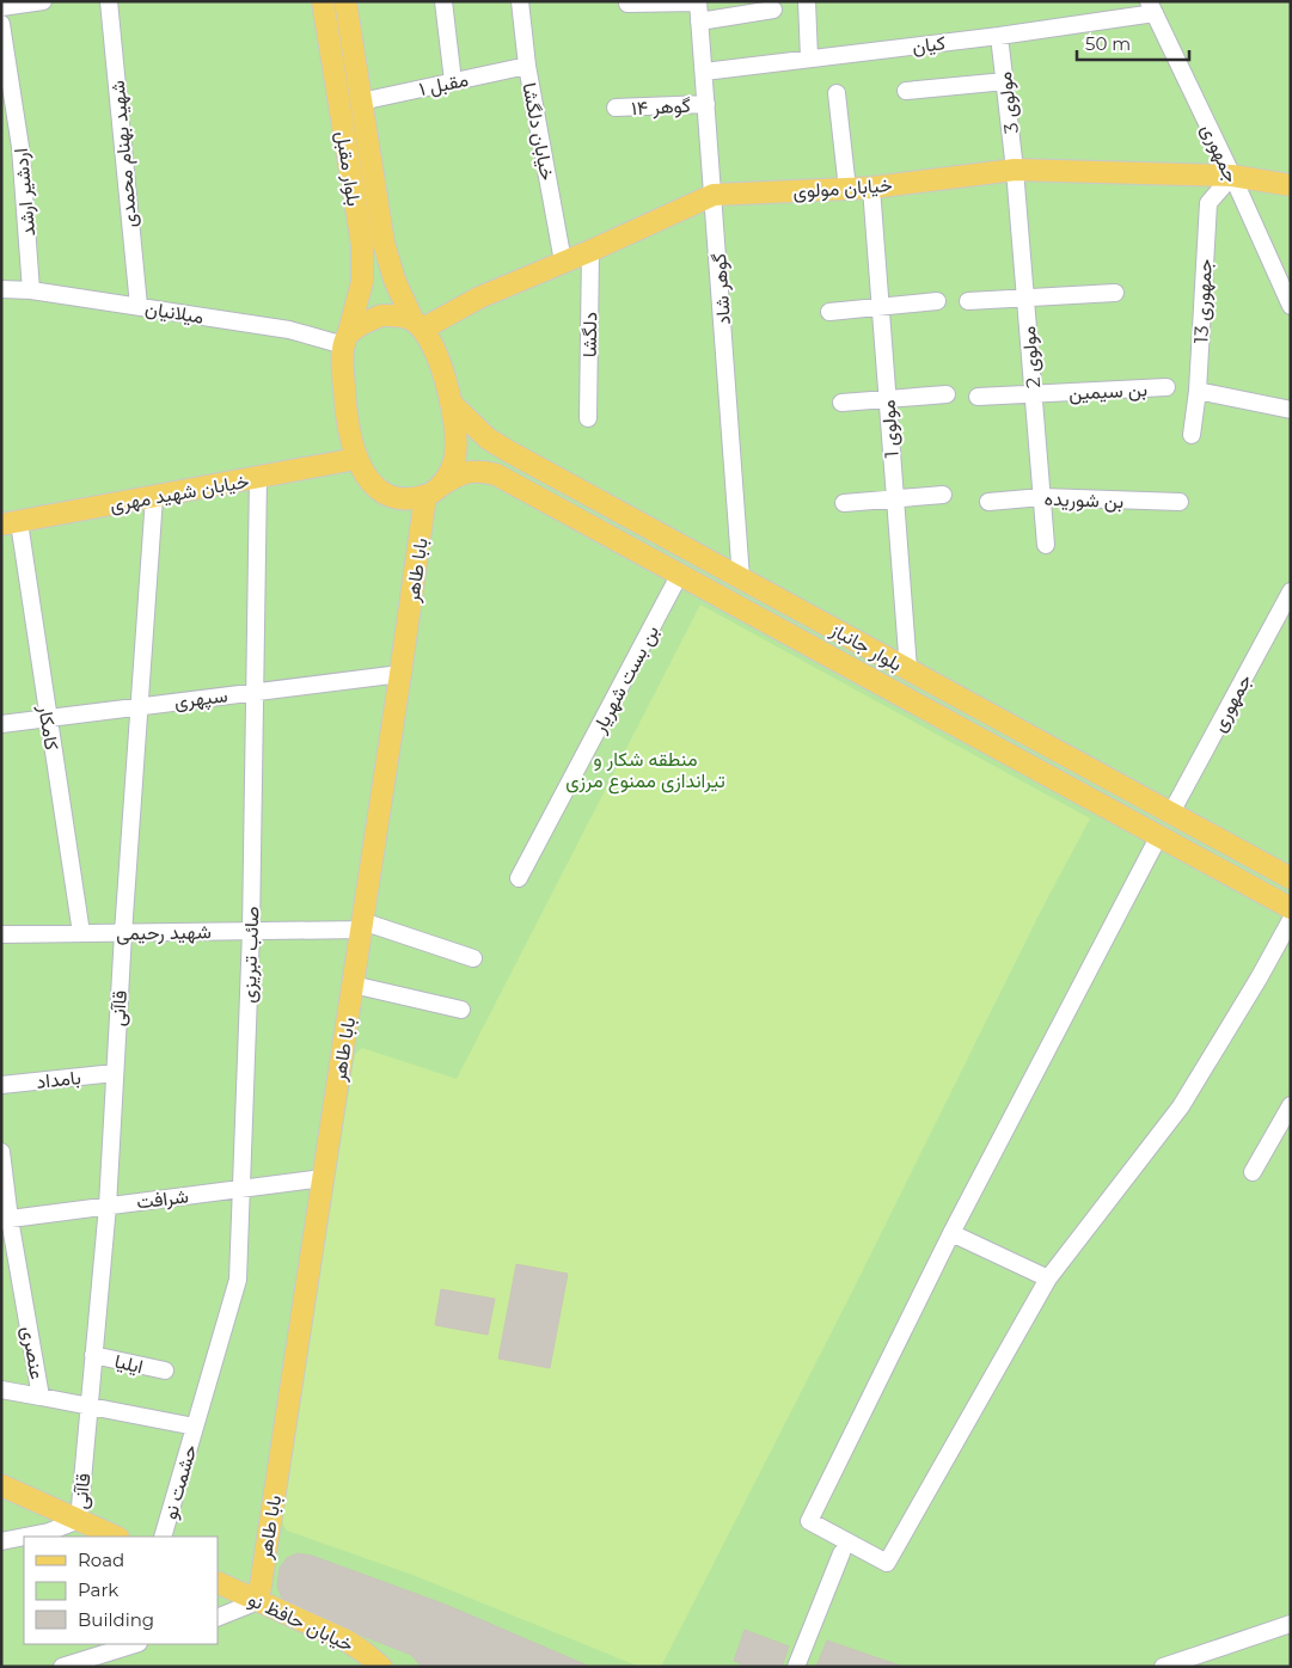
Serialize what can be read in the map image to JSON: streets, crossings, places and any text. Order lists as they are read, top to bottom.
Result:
{
  "streets": {
    "main road": [
      "بلوار مقبل",
      "خیابان مولوی",
      "خیابان شهید مهری",
      "بابا طاهر",
      "بلوار جانباز",
      "خیابان حافظ نو"
    ],
    "street": [
      "کیان",
      "مقبل ۱",
      "مولوی 3",
      "گوهر ۱۴",
      "خیابان دلگشا",
      "جمهوری",
      "شهید بهنام محمدی",
      "اردشیر ارشد",
      "گوهر شاد",
      "جمهوری 13",
      "میلانیان",
      "دلگشا",
      "مولوی 2",
      "بن سیمین",
      "مولوی 1",
      "بن شوریده",
      "بن بست شهریار",
      "سپهری",
      "کامکار",
      "شهید رحیمی",
      "صائب تبریزی",
      "قاآنی",
      "بامداد",
      "شرافت",
      "عنصری",
      "ایلیا",
      "حشمت نو"
    ]
  },
  "crossings": [
    ["کیان", "مولوی 3"],
    ["کیان", "جمهوری"],
    ["کیان", "گوهر شاد"],
    ["مقبل ۱", "خیابان دلگشا"],
    ["مقبل ۱", "بلوار مقبل"],
    ["مولوی 3", "خیابان مولوی"],
    ["مولوی 3", "مولوی 2"],
    ["گوهر ۱۴", "گوهر شاد"],
    ["خیابان دلگشا", "خیابان مولوی"],
    ["جمهوری", "خیابان مولوی"],
    ["جمهوری", "جمهوری 13"],
    ["جمهوری", "بلوار جانباز"],
    ["شهید بهنام محمدی", "میلانیان"],
    ["بلوار مقبل", "خیابان مولوی"],
    ["بلوار مقبل", "میلانیان"],
    ["بلوار مقبل", "خیابان شهید مهری"],
    ["بلوار مقبل", "بابا طاهر"],
    ["بلوار مقبل", "بلوار جانباز"],
    ["خیابان مولوی", "گوهر شاد"],
    ["خیابان مولوی", "جمهوری 13"],
    ["خیابان مولوی", "میلانیان"],
    ["خیابان مولوی", "دلگشا"],
    ["خیابان مولوی", "مولوی 2"],
    ["خیابان مولوی", "مولوی 1"],
    ["خیابان مولوی", "خیابان شهید مهری"],
    ["خیابان مولوی", "بابا طاهر"],
    ["خیابان مولوی", "بلوار جانباز"],
    ["اردشیر ارشد", "میلانیان"],
    ["گوهر شاد", "بلوار جانباز"],
    ["میلانیان", "خیابان شهید مهری"],
    ["میلانیان", "بابا طاهر"],
    ["میلانیان", "بلوار جانباز"],
    ["مولوی 2", "بن سیمین"],
    ["مولوی 2", "بن شوریده"],
    ["مولوی 1", "بلوار جانباز"],
    ["خیابان شهید مهری", "بابا طاهر"],
    ["خیابان شهید مهری", "بلوار جانباز"],
    ["خیابان شهید مهری", "کامکار"],
    ["خیابان شهید مهری", "صائب تبریزی"],
    ["خیابان شهید مهری", "قاآنی"],
    ["بابا طاهر", "بلوار جانباز"],
    ["بابا طاهر", "سپهری"],
    ["بابا طاهر", "شهید رحیمی"],
    ["بابا طاهر", "شرافت"],
    ["بابا طاهر", "خیابان حافظ نو"],
    ["بلوار جانباز", "بن بست شهریار"],
    ["سپهری", "کامکار"],
    ["سپهری", "صائب تبریزی"],
    ["سپهری", "قاآنی"],
    ["کامکار", "شهید رحیمی"],
    ["شهید رحیمی", "صائب تبریزی"],
    ["شهید رحیمی", "قاآنی"],
    ["صائب تبریزی", "شرافت"],
    ["صائب تبریزی", "عنصری"],
    ["صائب تبریزی", "حشمت نو"],
    ["قاآنی", "بامداد"],
    ["قاآنی", "شرافت"],
    ["قاآنی", "عنصری"],
    ["قاآنی", "ایلیا"],
    ["شرافت", "عنصری"],
    ["عنصری", "حشمت نو"]
  ],
  "parks": ["منطقه شکار و تیراندازی ممنوع مرزی"],
  "legend": ["Road", "Park", "Building"],
  "scale_bar": "50 m"
}
